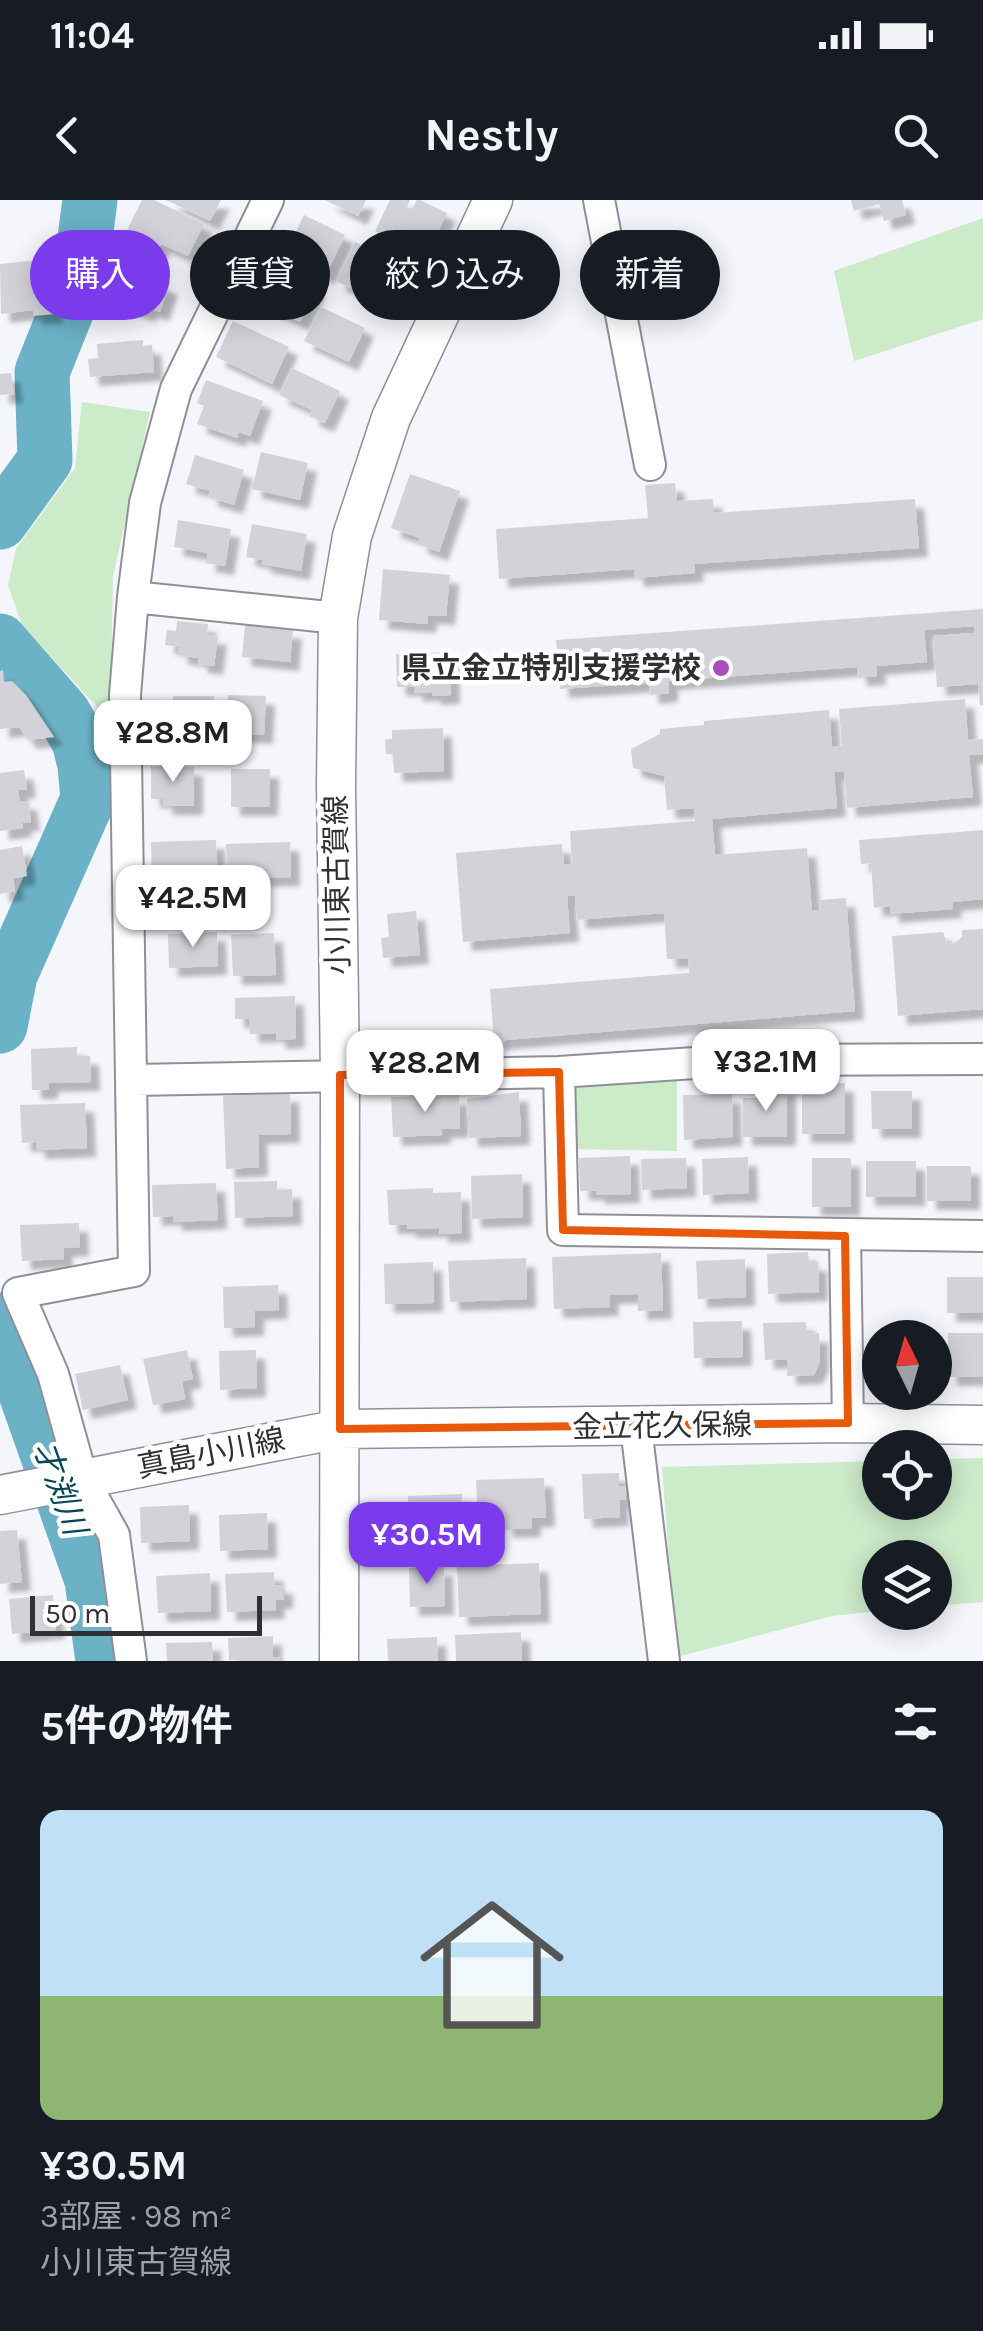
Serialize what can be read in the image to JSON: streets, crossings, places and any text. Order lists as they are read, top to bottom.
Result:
{
  "streets": {
    "street": ["小川東古賀線", "金立花久保線", "真島小川線"]
  },
  "crossings": [
    ["小川東古賀線", "金立花久保線"],
    ["小川東古賀線", "真島小川線"],
    ["金立花久保線", "真島小川線"]
  ],
  "water": ["才渕川"],
  "places": ["県立金立特別支援学校"],
  "scale_bar": "50 m",
  "north": "top",
  "page": {
    "status": "11:04",
    "header": "Nestly",
    "chip": [
      "購入",
      "賃貸",
      "絞り込み",
      "新着"
    ],
    "price": [
      "¥28.8M",
      "¥42.5M",
      "¥32.1M",
      "¥28.2M",
      "¥30.5M"
    ],
    "scale": "50 m",
    "heading": "5件の物件",
    "list": [
      {
        "name": "¥30.5M",
        "note": "3部屋 · 98 m² · 小川東古賀線"
      }
    ]
  }
}
